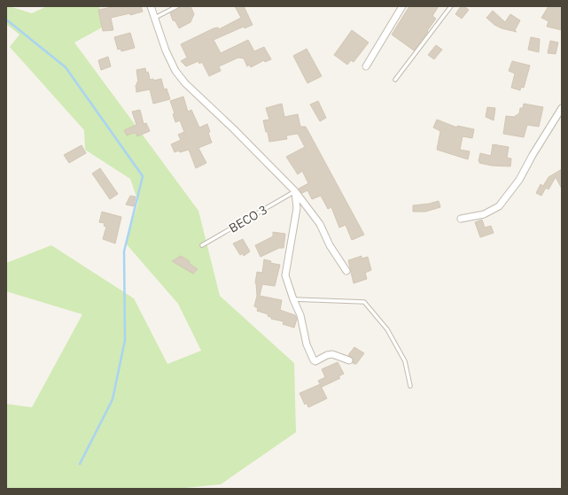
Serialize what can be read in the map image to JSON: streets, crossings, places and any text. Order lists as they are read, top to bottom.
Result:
{
  "streets": {
    "lane": ["BECO 3"]
  }
}
